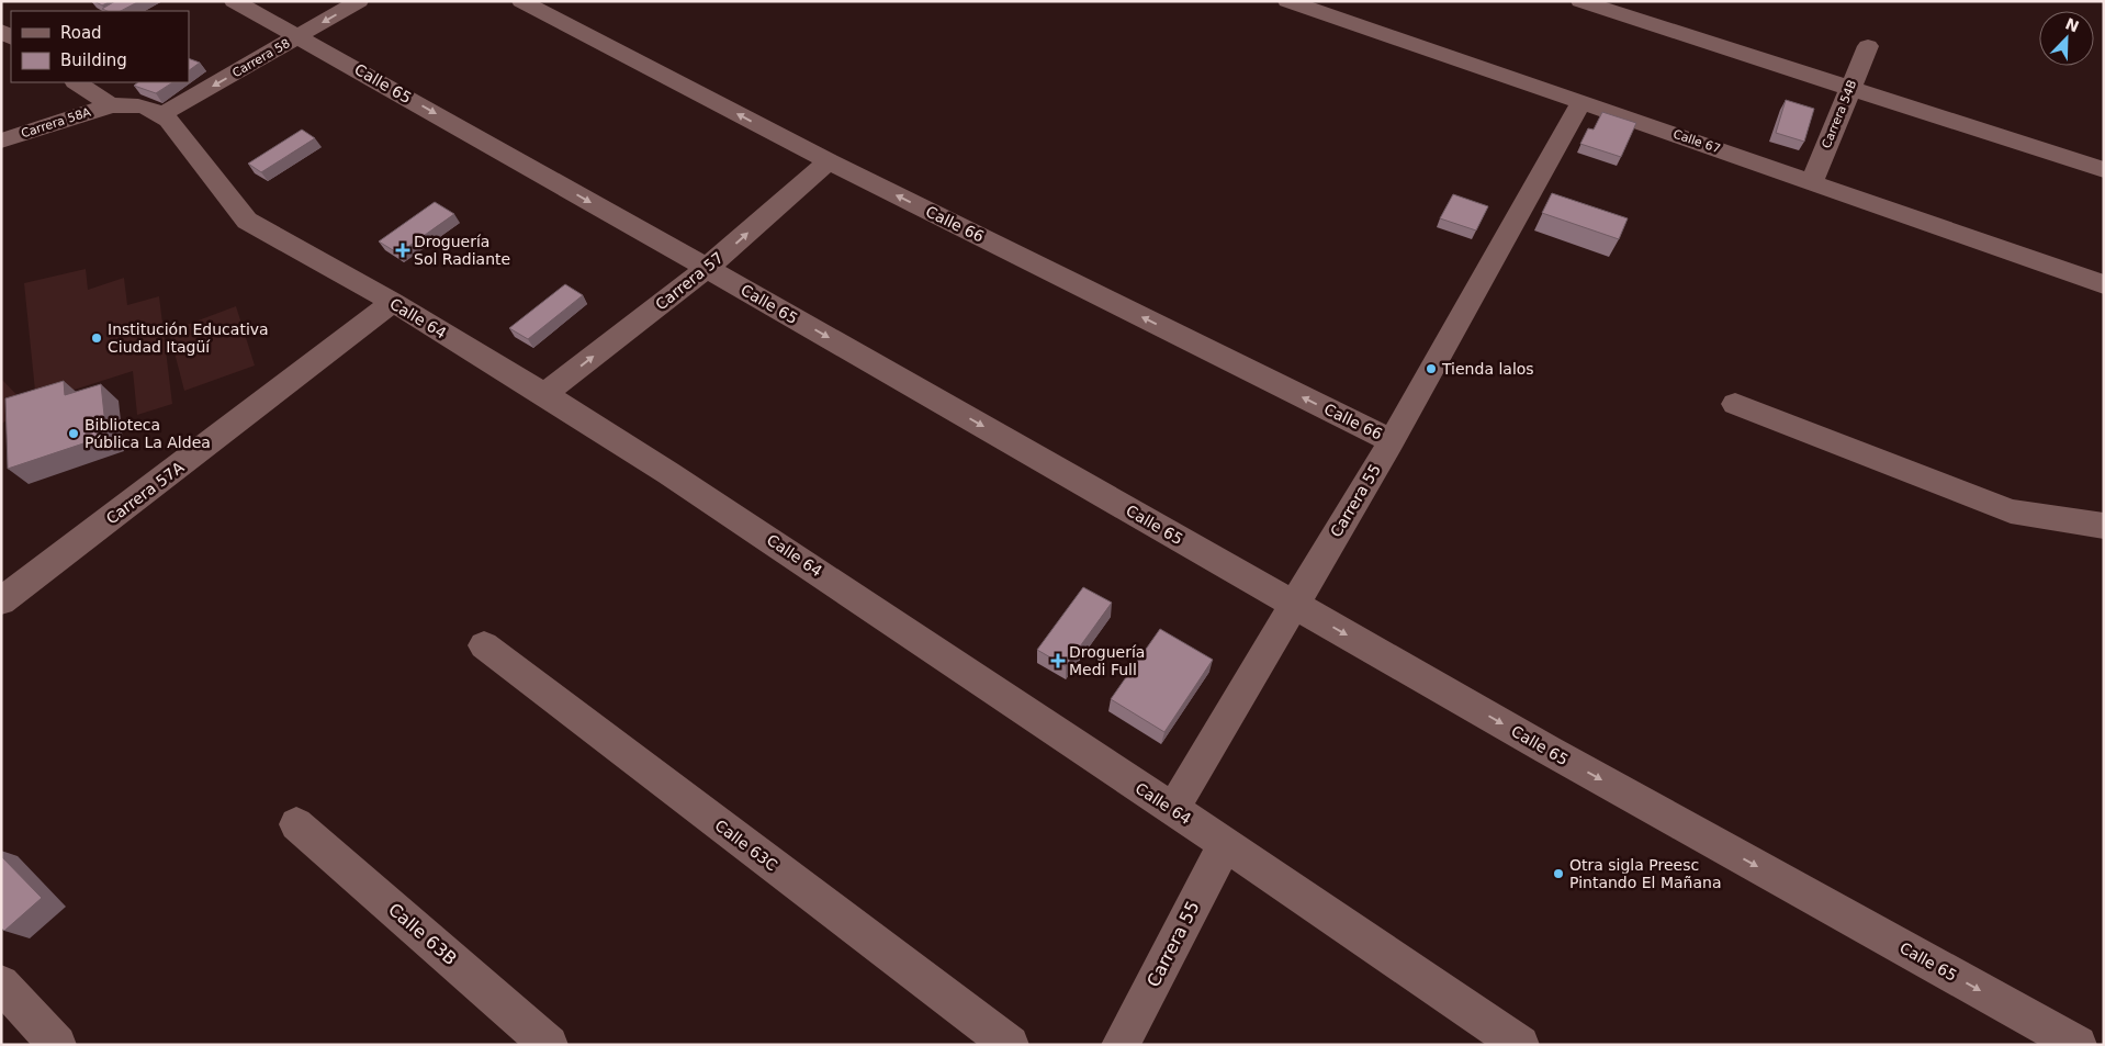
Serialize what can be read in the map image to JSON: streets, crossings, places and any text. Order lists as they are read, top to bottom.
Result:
{
  "streets": {
    "street": [
      "Carrera 58",
      "Calle 65",
      "Carrera 54B",
      "Carrera 58A",
      "Calle 67",
      "Calle 66",
      "Carrera 57",
      "Calle 64",
      "Carrera 57A",
      "Carrera 55",
      "Calle 63C",
      "Calle 63B"
    ]
  },
  "crossings": [
    ["Carrera 58", "Calle 65"],
    ["Carrera 58", "Calle 64"],
    ["Calle 65", "Carrera 57"],
    ["Calle 65", "Carrera 55"],
    ["Carrera 54B", "Calle 67"],
    ["Calle 67", "Carrera 55"],
    ["Calle 66", "Carrera 57"],
    ["Calle 66", "Carrera 55"],
    ["Carrera 57", "Calle 64"],
    ["Calle 64", "Carrera 57A"],
    ["Calle 64", "Carrera 55"]
  ],
  "one_way": [
    "Carrera 58",
    "Calle 65",
    "Calle 66",
    "Carrera 57"
  ],
  "places": {
    "health": ["Droguería Sol Radiante", "Droguería Medi Full"],
    "other": [
      "Institución Educativa Ciudad Itagüí",
      "Tienda lalos",
      "Biblioteca Pública La Aldea",
      "Otra sigla Preesc Pintando El Mañana"
    ]
  },
  "legend": ["Road", "Building"],
  "north": "top right"
}
